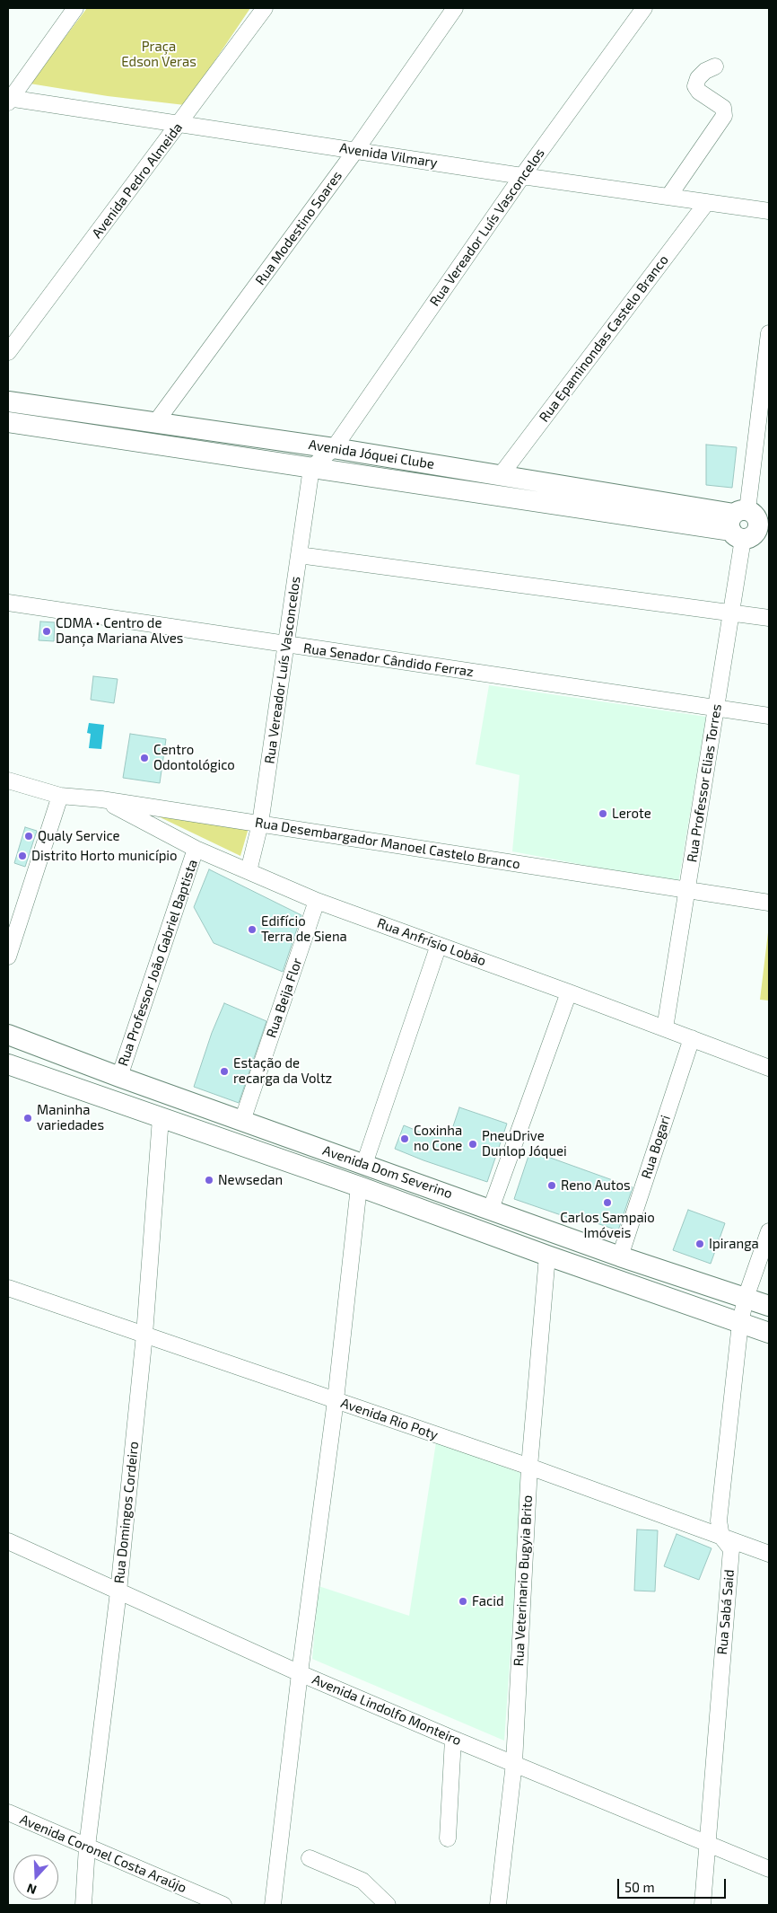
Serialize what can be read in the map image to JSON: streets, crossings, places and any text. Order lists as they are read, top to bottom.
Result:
{
  "streets": {
    "main road": ["Avenida Jóquei Clube", "Avenida Dom Severino"],
    "street": [
      "Avenida Vilmary",
      "Avenida Pedro Almeida",
      "Rua Vereador Luís Vasconcelos",
      "Rua Modestino Soares",
      "Rua Epaminondas Castelo Branco",
      "Rua Senador Cândido Ferraz",
      "Rua Professor Elias Torres",
      "Rua Desembargador Manoel Castelo Branco",
      "Rua Anfrísio Lobão",
      "Rua Professor João Gabriel Baptista",
      "Rua Beija Flor",
      "Rua Bogari",
      "Avenida Rio Poty",
      "Rua Domingos Cordeiro",
      "Rua Veterinario Bugyia Brito",
      "Rua Sabá Said",
      "Avenida Lindolfo Monteiro",
      "Avenida Coronel Costa Araújo"
    ]
  },
  "crossings": [
    ["Avenida Vilmary", "Avenida Pedro Almeida"],
    ["Avenida Vilmary", "Rua Vereador Luís Vasconcelos"],
    ["Avenida Vilmary", "Rua Modestino Soares"],
    ["Avenida Vilmary", "Rua Epaminondas Castelo Branco"],
    ["Rua Vereador Luís Vasconcelos", "Avenida Jóquei Clube"],
    ["Rua Vereador Luís Vasconcelos", "Rua Senador Cândido Ferraz"],
    ["Rua Vereador Luís Vasconcelos", "Rua Desembargador Manoel Castelo Branco"],
    ["Rua Vereador Luís Vasconcelos", "Rua Anfrísio Lobão"],
    ["Rua Modestino Soares", "Avenida Jóquei Clube"],
    ["Rua Epaminondas Castelo Branco", "Avenida Jóquei Clube"],
    ["Avenida Jóquei Clube", "Rua Professor Elias Torres"],
    ["Rua Senador Cândido Ferraz", "Rua Professor Elias Torres"],
    ["Rua Professor Elias Torres", "Rua Desembargador Manoel Castelo Branco"],
    ["Rua Professor Elias Torres", "Rua Anfrísio Lobão"],
    ["Rua Desembargador Manoel Castelo Branco", "Rua Anfrísio Lobão"],
    ["Rua Anfrísio Lobão", "Rua Professor João Gabriel Baptista"],
    ["Rua Anfrísio Lobão", "Rua Beija Flor"],
    ["Rua Anfrísio Lobão", "Rua Bogari"],
    ["Rua Professor João Gabriel Baptista", "Avenida Dom Severino"],
    ["Rua Beija Flor", "Avenida Dom Severino"],
    ["Rua Bogari", "Avenida Dom Severino"],
    ["Avenida Dom Severino", "Rua Domingos Cordeiro"],
    ["Avenida Dom Severino", "Rua Veterinario Bugyia Brito"],
    ["Avenida Dom Severino", "Rua Sabá Said"],
    ["Avenida Rio Poty", "Rua Domingos Cordeiro"],
    ["Avenida Rio Poty", "Rua Veterinario Bugyia Brito"],
    ["Avenida Rio Poty", "Rua Sabá Said"],
    ["Rua Domingos Cordeiro", "Avenida Lindolfo Monteiro"],
    ["Rua Domingos Cordeiro", "Avenida Coronel Costa Araújo"],
    ["Rua Veterinario Bugyia Brito", "Avenida Lindolfo Monteiro"],
    ["Rua Sabá Said", "Avenida Lindolfo Monteiro"]
  ],
  "parks": ["Praça Edson Veras"],
  "places": [
    "CDMA • Centro de Dança Mariana Alves",
    "Centro Odontológico",
    "Lerote",
    "Qualy Service",
    "Distrito Horto município",
    "Edifício Terra de Siena",
    "Estação de recarga da Voltz",
    "Maninha variedades",
    "Coxinha no Cone",
    "PneuDrive Dunlop Jóquei",
    "Newsedan",
    "Reno Autos",
    "Carlos Sampaio Imóveis",
    "Ipiranga",
    "Facid"
  ],
  "scale_bar": "50 m",
  "north": "bottom"
}
